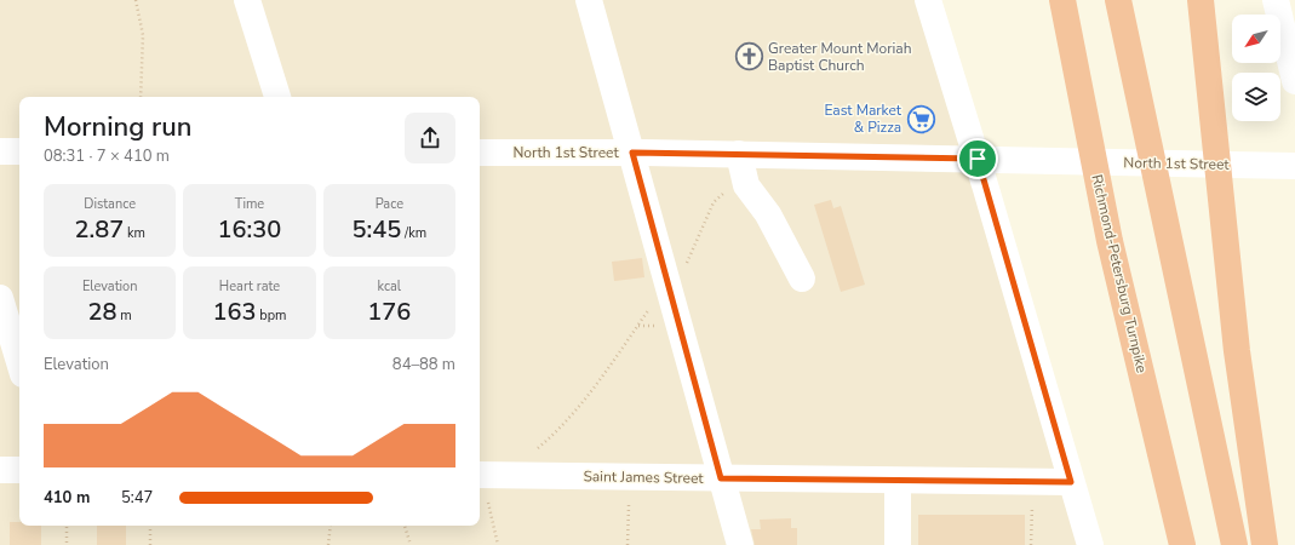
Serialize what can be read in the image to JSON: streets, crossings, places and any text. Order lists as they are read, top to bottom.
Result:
{
  "streets": {
    "highway": ["Richmond-Petersburg Turnpike"],
    "street": ["North 1st Street", "Saint James Street"]
  },
  "places": {
    "church": ["Greater Mount Moriah Baptist Church"],
    "supermarket": ["East Market & Pizza"]
  },
  "north": "bottom left",
  "page": {
    "heading": ["Morning run", "08:31 · 7 × 410 m"],
    "stats": [
      ["Distance", "2.87 km"],
      ["Time", "16:30"],
      ["Pace", "5:45 /km"],
      ["Elevation", "28 m"],
      ["Heart rate", "163 bpm"],
      ["kcal", "176"]
    ],
    "chart": ["Elevation", "84–88 m"],
    "list": [
      {
        "name": "410 m",
        "note": "5:47"
      }
    ]
  }
}
